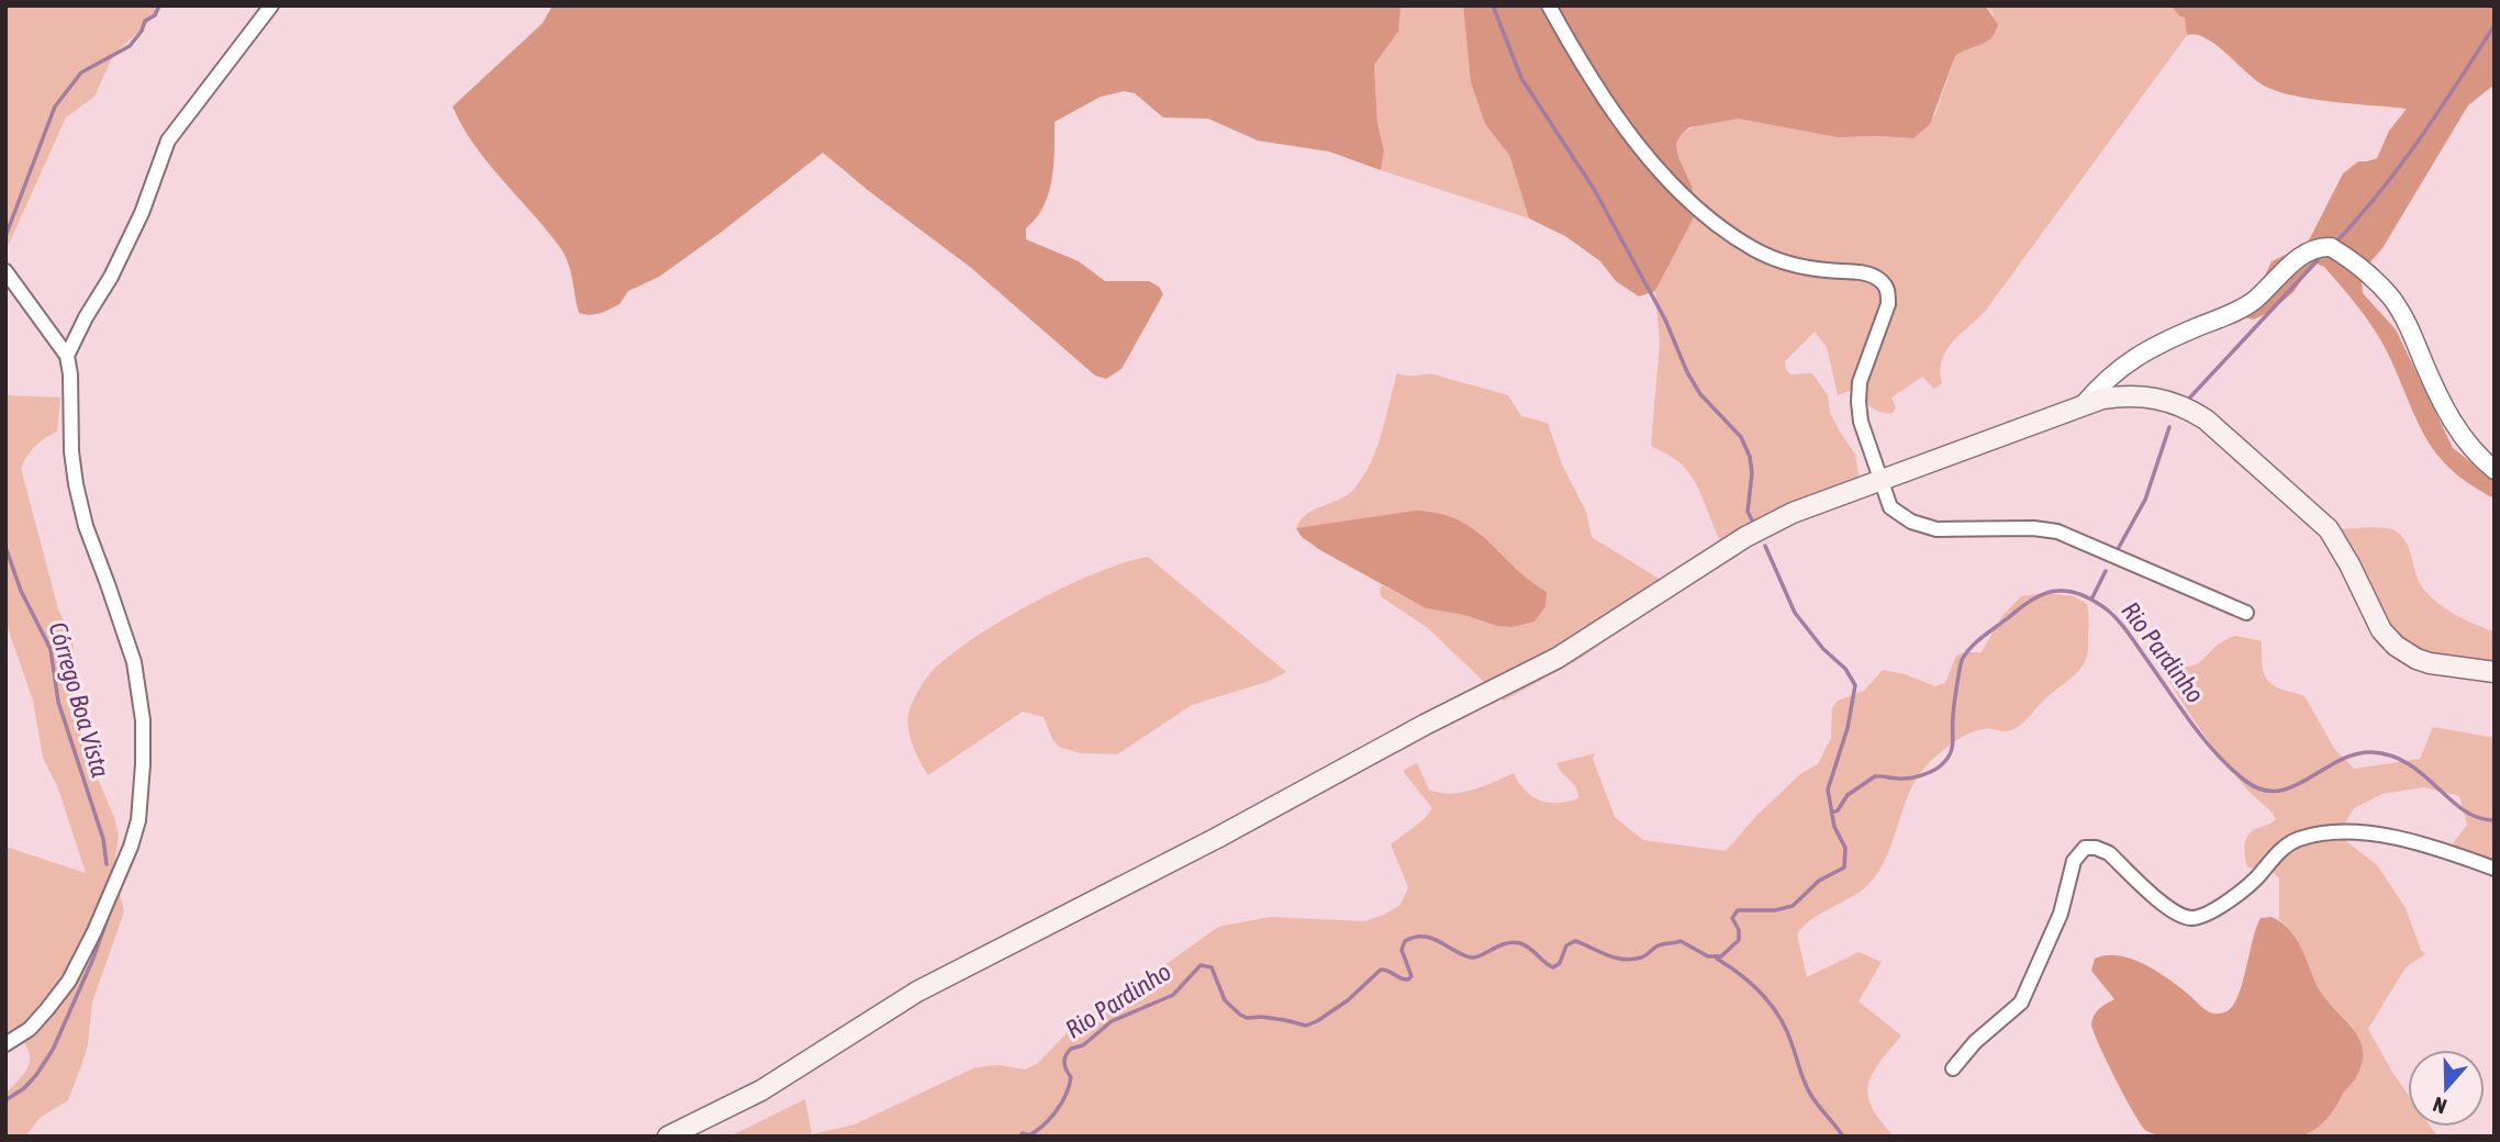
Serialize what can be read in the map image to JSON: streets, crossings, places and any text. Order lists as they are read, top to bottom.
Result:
{
  "water": ["Rio Pardinho", "Córrego Boa Vista"],
  "north": "bottom"
}
